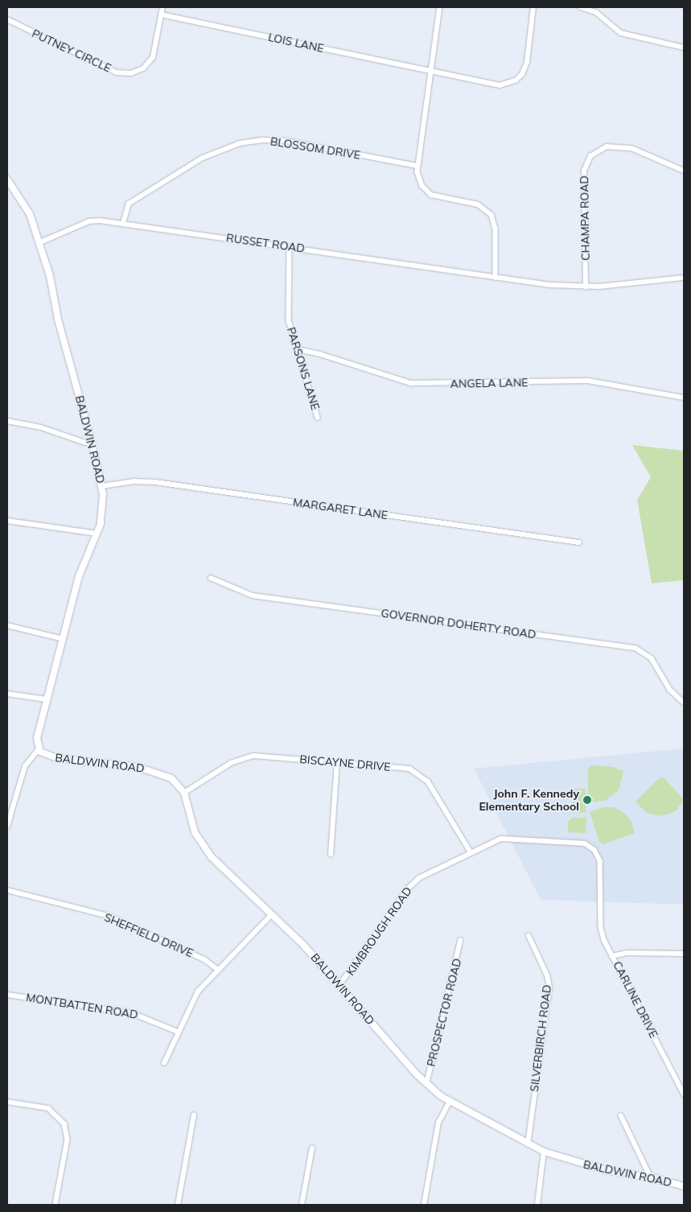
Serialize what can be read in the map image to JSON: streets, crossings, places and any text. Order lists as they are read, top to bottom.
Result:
{
  "streets": {
    "street": [
      "LOIS LANE",
      "PUTNEY CIRCLE",
      "BLOSSOM DRIVE",
      "CHAMPA ROAD",
      "RUSSET ROAD",
      "PARSONS LANE",
      "ANGELA LANE",
      "BALDWIN ROAD",
      "MARGARET LANE",
      "GOVERNOR DOHERTY ROAD",
      "BISCAYNE DRIVE",
      "KIMBROUGH ROAD",
      "SHEFFIELD DRIVE",
      "CARLINE DRIVE",
      "MONTBATTEN ROAD",
      "PROSPECTOR ROAD",
      "SILVERBIRCH ROAD"
    ]
  },
  "crossings": [
    ["LOIS LANE", "PUTNEY CIRCLE"],
    ["BLOSSOM DRIVE", "RUSSET ROAD"],
    ["CHAMPA ROAD", "RUSSET ROAD"],
    ["RUSSET ROAD", "PARSONS LANE"],
    ["RUSSET ROAD", "BALDWIN ROAD"],
    ["PARSONS LANE", "ANGELA LANE"],
    ["BALDWIN ROAD", "MARGARET LANE"],
    ["BALDWIN ROAD", "BISCAYNE DRIVE"],
    ["BALDWIN ROAD", "KIMBROUGH ROAD"],
    ["BALDWIN ROAD", "PROSPECTOR ROAD"],
    ["BALDWIN ROAD", "SILVERBIRCH ROAD"],
    ["BISCAYNE DRIVE", "KIMBROUGH ROAD"],
    ["KIMBROUGH ROAD", "CARLINE DRIVE"]
  ],
  "places": ["John F. Kennedy Elementary School"]
}
